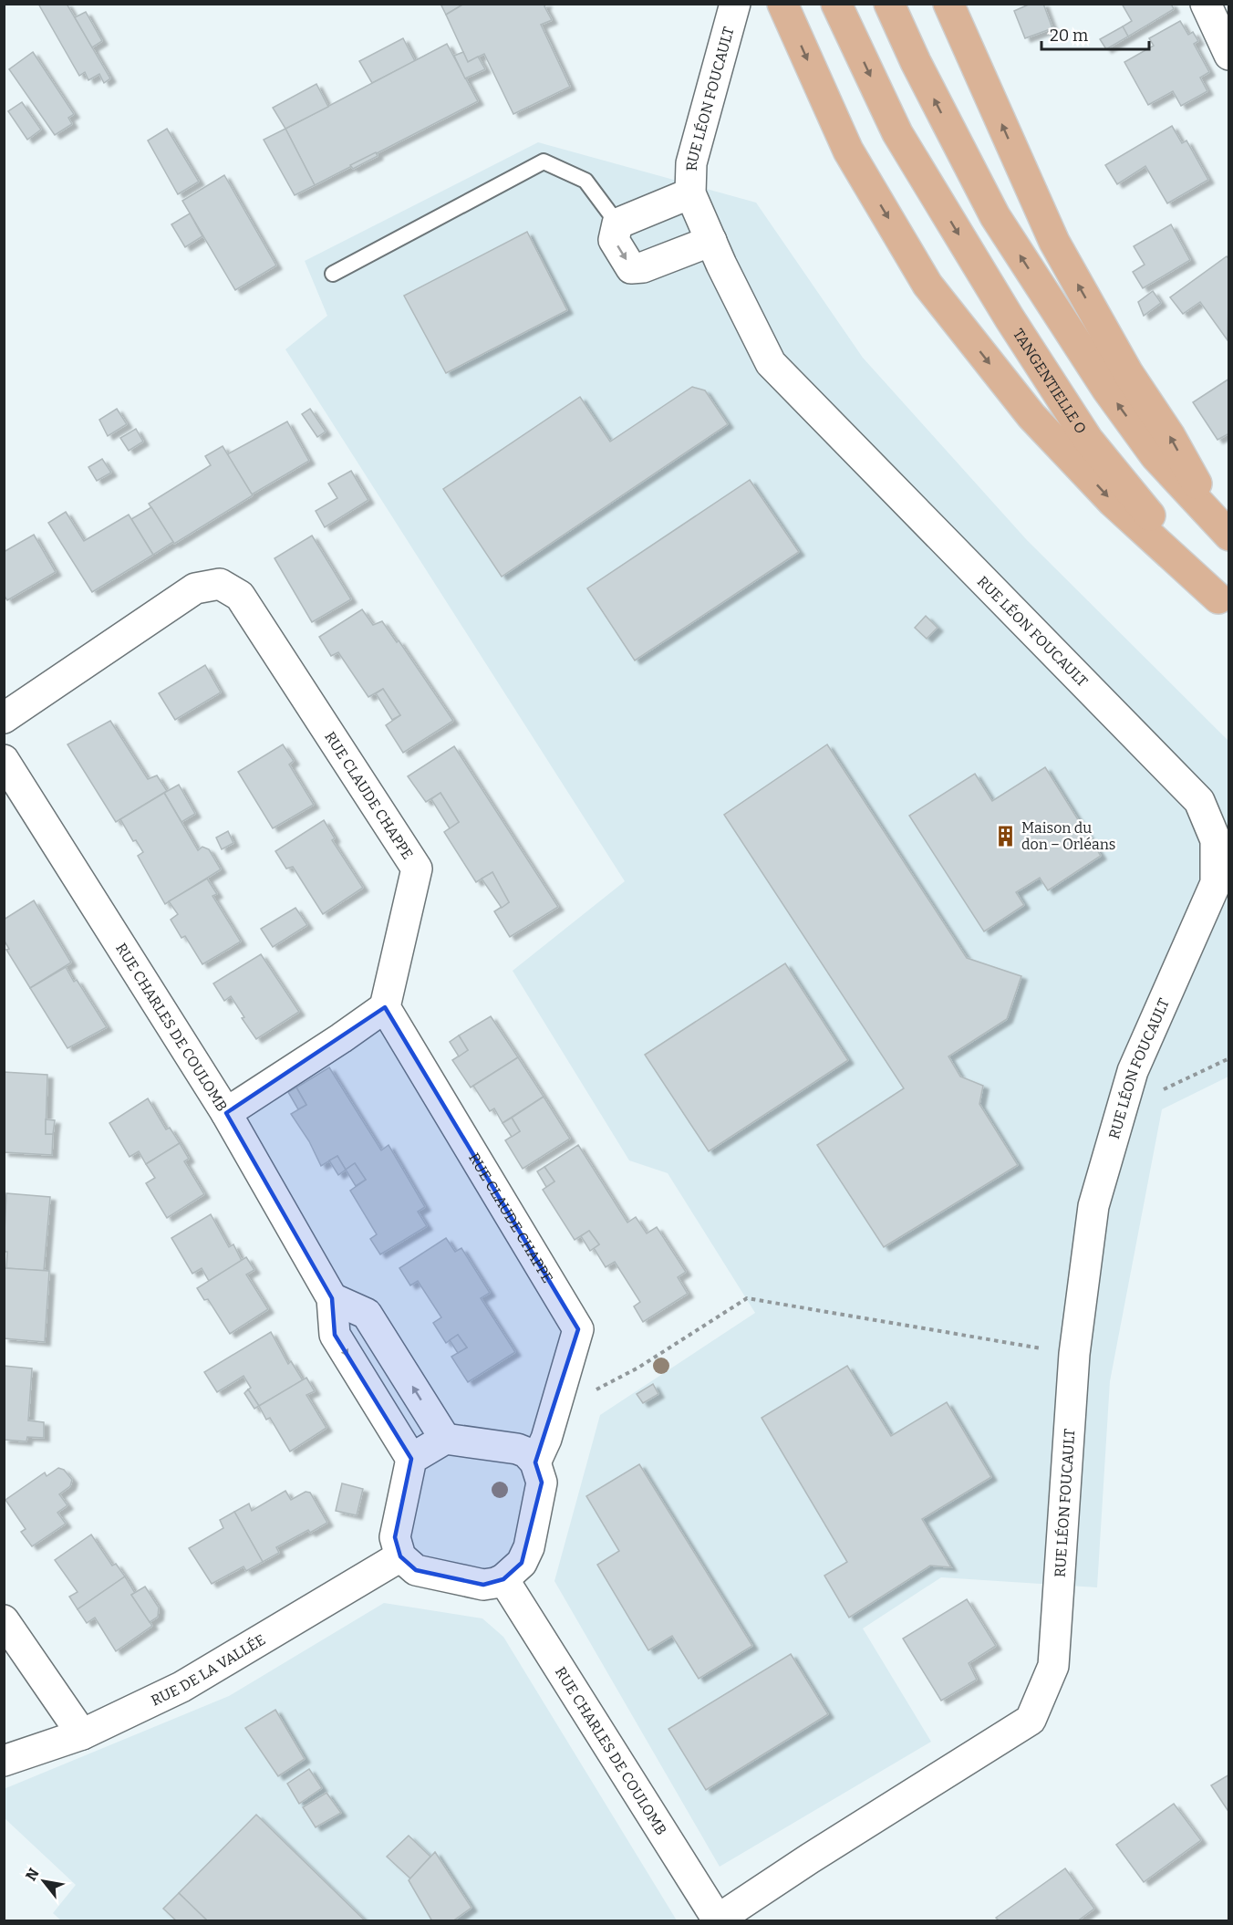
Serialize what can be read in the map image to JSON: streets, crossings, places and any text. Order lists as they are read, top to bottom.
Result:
{
  "streets": {
    "main road": ["TANGENTIELLE O"],
    "street": [
      "RUE LÉON FOUCAULT",
      "RUE CLAUDE CHAPPE",
      "RUE CHARLES DE COULOMB",
      "RUE DE LA VALLÉE"
    ]
  },
  "crossings": [
    ["RUE LÉON FOUCAULT", "RUE CHARLES DE COULOMB"],
    ["RUE CLAUDE CHAPPE", "RUE CHARLES DE COULOMB"],
    ["RUE CLAUDE CHAPPE", "RUE DE LA VALLÉE"],
    ["RUE CHARLES DE COULOMB", "RUE DE LA VALLÉE"]
  ],
  "places": {
    "building": ["Maison du don – Orléans"]
  },
  "scale_bar": "20 m",
  "north": "top left"
}
